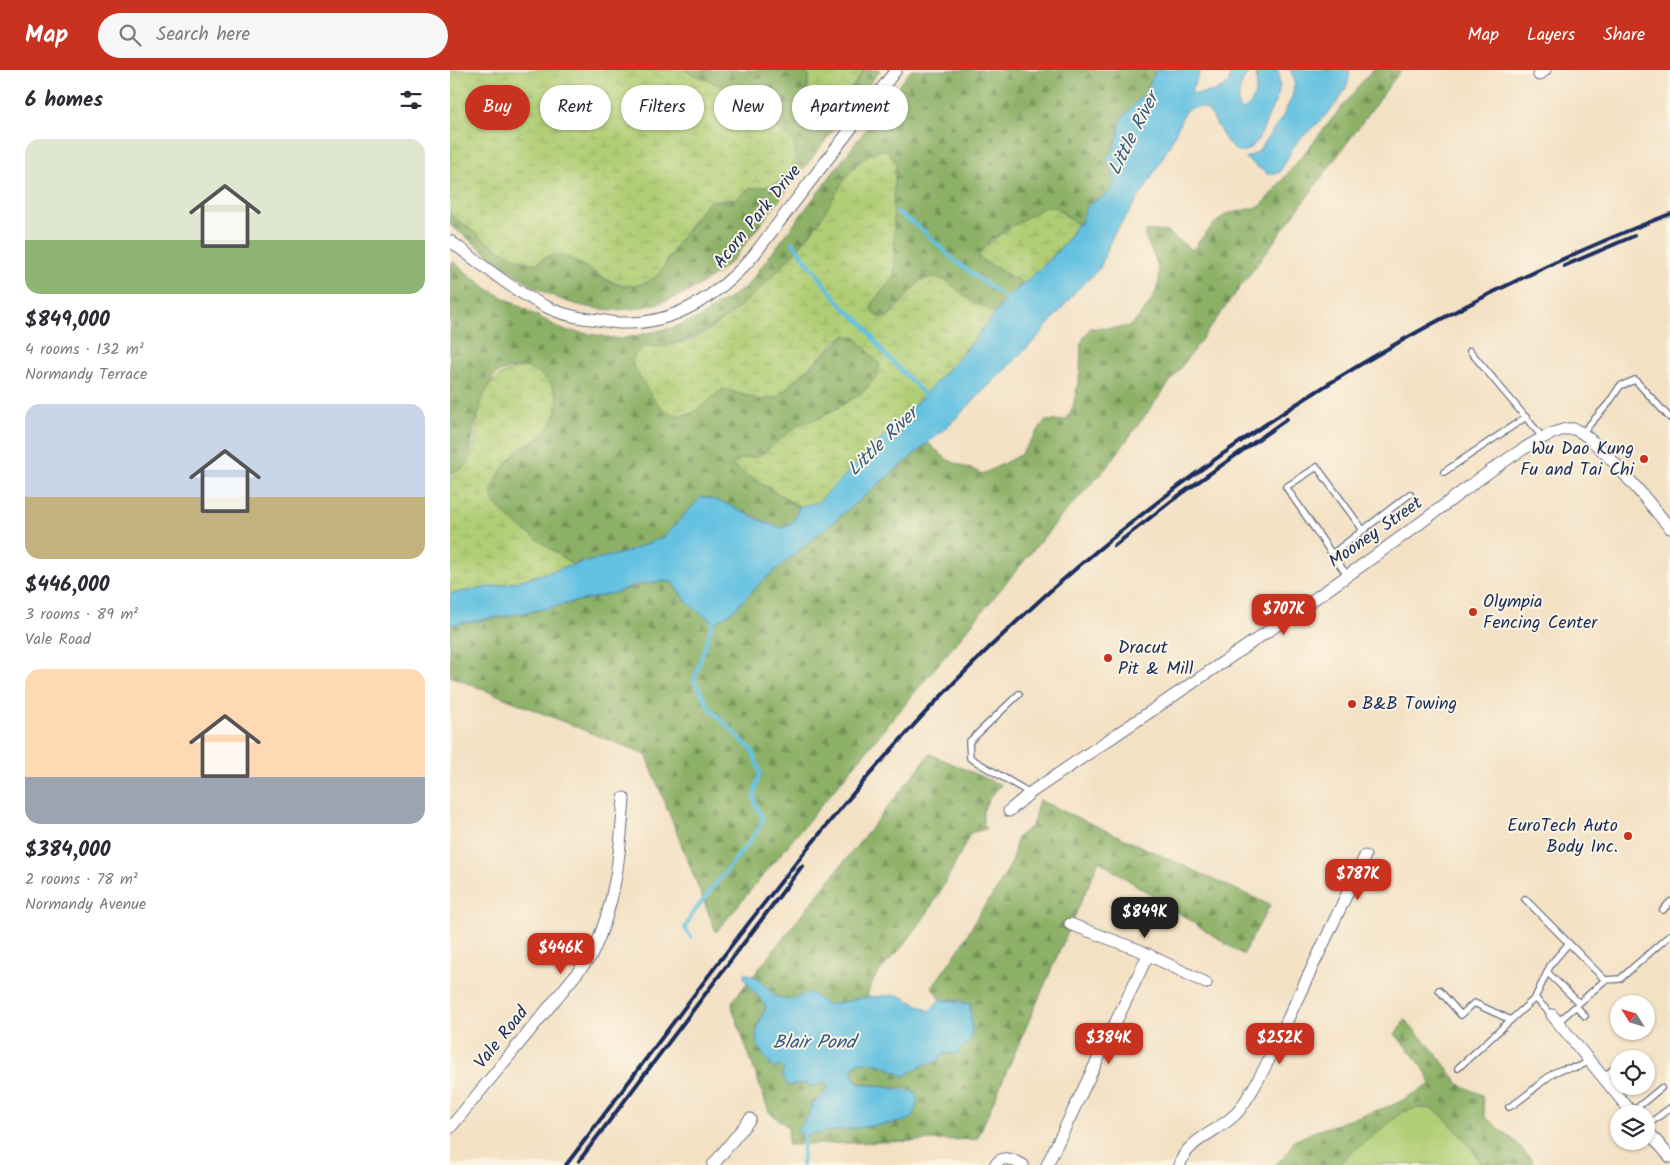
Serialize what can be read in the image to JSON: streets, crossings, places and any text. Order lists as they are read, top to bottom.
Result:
{
  "streets": {
    "street": ["Acorn Park Drive", "Mooney Street", "Vale Road"]
  },
  "water": ["Little River", "Blair Pond"],
  "places": [
    "Wu Dao Kung Fu and Tai Chi",
    "Olympia Fencing Center",
    "Dracut Pit & Mill",
    "B&B Towing",
    "EuroTech Auto Body Inc."
  ],
  "north": "top left",
  "page": {
    "header": "Map",
    "search": "Search here",
    "nav": ["Map", "Layers", "Share"],
    "heading": "6 homes",
    "chip": [
      "Buy",
      "Rent",
      "Filters",
      "New",
      "Apartment"
    ],
    "list": [
      {
        "name": "$849,000",
        "note": "4 rooms · 132 m² · Normandy Terrace"
      },
      {
        "name": "$446,000",
        "note": "3 rooms · 89 m² · Vale Road"
      },
      {
        "name": "$384,000",
        "note": "2 rooms · 78 m² · Normandy Avenue"
      }
    ],
    "price": [
      "$707K",
      "$787K",
      "$849K",
      "$446K",
      "$384K",
      "$252K"
    ]
  }
}
